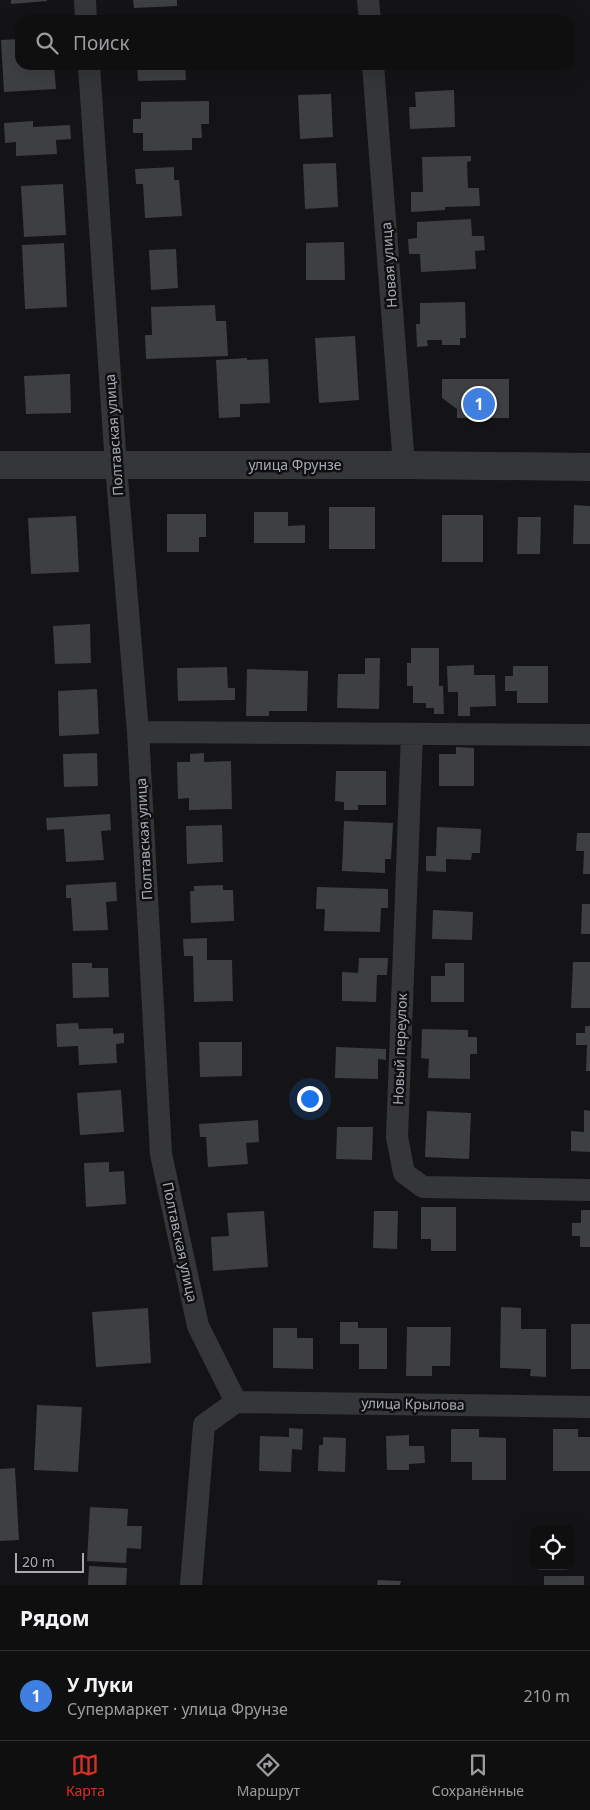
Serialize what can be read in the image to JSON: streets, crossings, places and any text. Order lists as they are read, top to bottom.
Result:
{
  "streets": {
    "street": [
      "Новая улица",
      "Полтавская улица",
      "улица Фрунзе",
      "Новый переулок",
      "улица Крылова"
    ]
  },
  "crossings": [
    ["Новая улица", "улица Фрунзе"],
    ["Полтавская улица", "улица Фрунзе"],
    ["Полтавская улица", "улица Крылова"]
  ],
  "scale_bar": "20 m",
  "page": {
    "search": "Поиск",
    "pins": "1",
    "scale": "20 m",
    "heading": "Рядом",
    "list": [
      {
        "mark": "1",
        "name": "У Луки",
        "note": "Супермаркет · улица Фрунзе",
        "value": "210 m"
      }
    ],
    "nav": ["Карта", "Маршрут", "Сохранённые"]
  }
}
